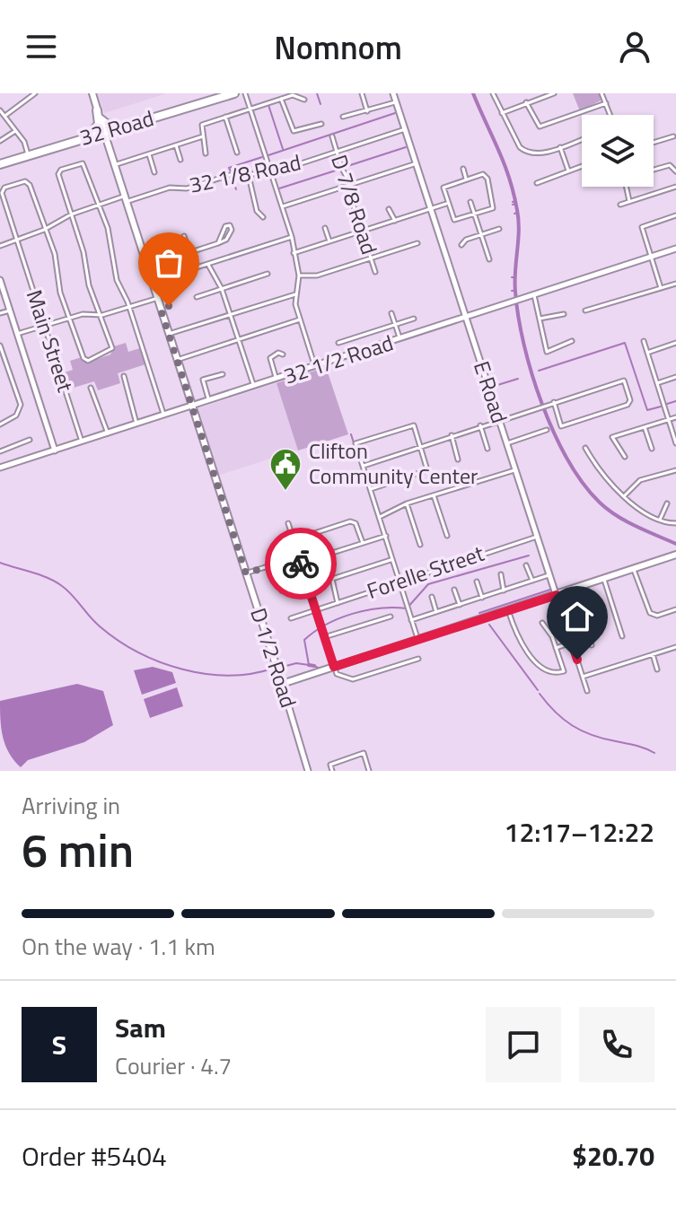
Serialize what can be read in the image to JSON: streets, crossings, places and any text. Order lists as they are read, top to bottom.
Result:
{
  "streets": {
    "main road": ["32 Road", "D 1/2 Road"],
    "street": [
      "32 1/8 Road",
      "D 7/8 Road",
      "Main Street",
      "32 1/2 Road",
      "E Road",
      "Forelle Street"
    ]
  },
  "crossings": [
    ["32 Road", "D 1/2 Road"],
    ["32 1/8 Road", "D 7/8 Road"],
    ["32 1/8 Road", "Main Street"],
    ["32 1/8 Road", "E Road"],
    ["32 1/8 Road", "D 1/2 Road"],
    ["Main Street", "32 1/2 Road"],
    ["32 1/2 Road", "E Road"],
    ["32 1/2 Road", "D 1/2 Road"],
    ["E Road", "Forelle Street"]
  ],
  "places": {
    "public building": ["Clifton Community Center"]
  },
  "page": {
    "header": "Nomnom",
    "heading": ["6 min", "Arriving in", "12:17–12:22"],
    "panel": [
      "Sam",
      "Courier · 4.7",
      "Order #5404",
      "$20.70"
    ],
    "bar": "On the way · 1.1 km",
    "round": "S"
  }
}
